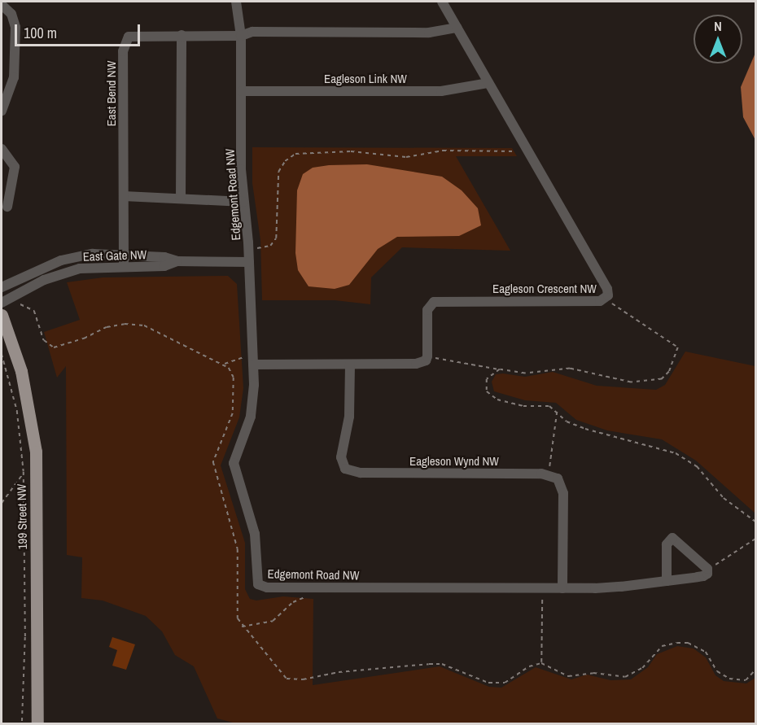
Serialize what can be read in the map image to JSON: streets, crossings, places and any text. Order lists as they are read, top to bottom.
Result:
{
  "streets": {
    "main road": ["199 Street NW"],
    "street": [
      "Eagleson Link NW",
      "East Bend NW",
      "Edgemont Road NW",
      "East Gate NW",
      "Eagleson Crescent NW",
      "Eagleson Wynd NW"
    ]
  },
  "crossings": [
    ["Eagleson Link NW", "Edgemont Road NW"],
    ["Eagleson Link NW", "Eagleson Crescent NW"],
    ["East Bend NW", "Edgemont Road NW"],
    ["East Bend NW", "East Gate NW"],
    ["East Bend NW", "Eagleson Crescent NW"],
    ["Edgemont Road NW", "East Gate NW"]
  ],
  "scale_bar": "100 m",
  "north": "top"
}
